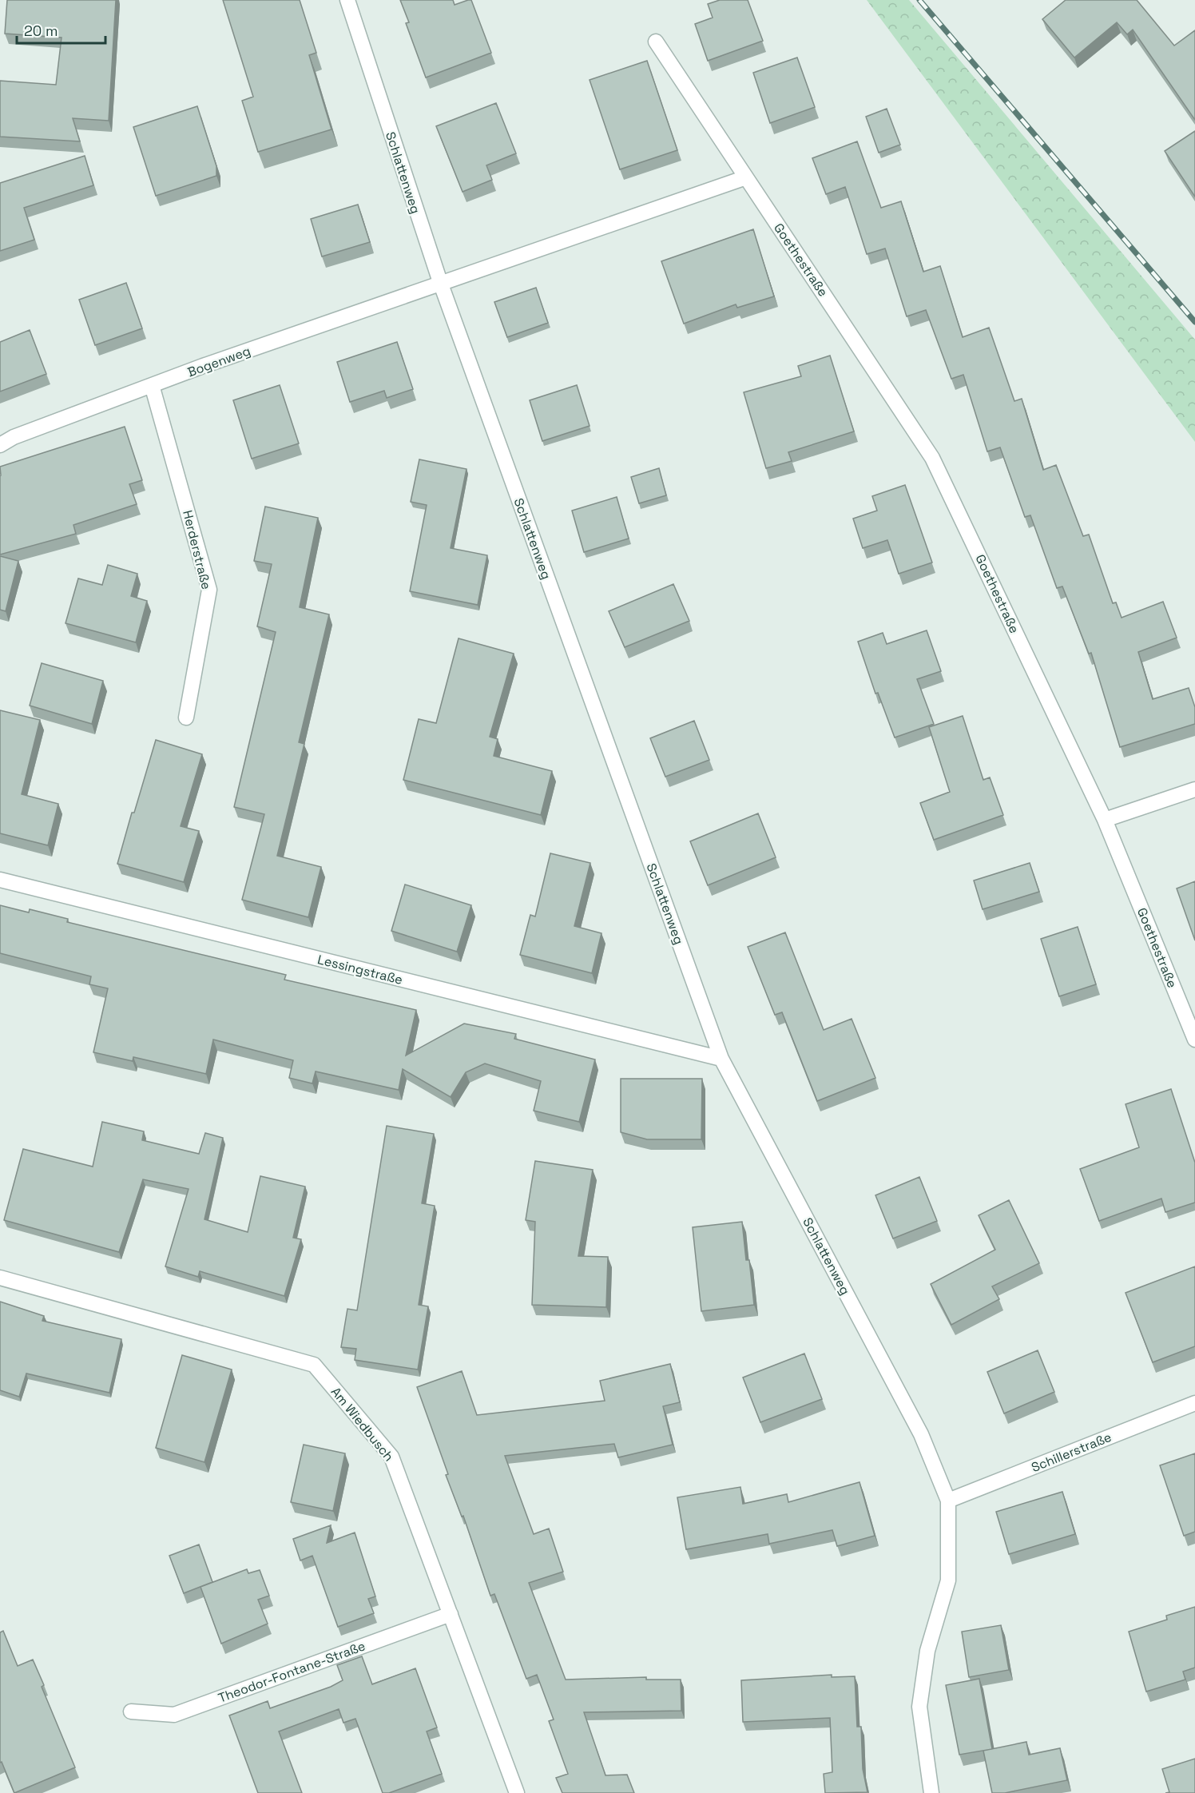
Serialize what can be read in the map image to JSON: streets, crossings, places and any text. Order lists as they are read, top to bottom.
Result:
{
  "streets": {
    "street": [
      "Schlattenweg",
      "Goethestraße",
      "Bogenweg",
      "Herderstraße",
      "Lessingstraße",
      "Am Wiedbusch",
      "Schillerstraße",
      "Theodor-Fontane-Straße"
    ]
  },
  "crossings": [
    ["Schlattenweg", "Bogenweg"],
    ["Schlattenweg", "Lessingstraße"],
    ["Schlattenweg", "Schillerstraße"],
    ["Bogenweg", "Herderstraße"],
    ["Am Wiedbusch", "Theodor-Fontane-Straße"]
  ],
  "scale_bar": "20 m"
}
